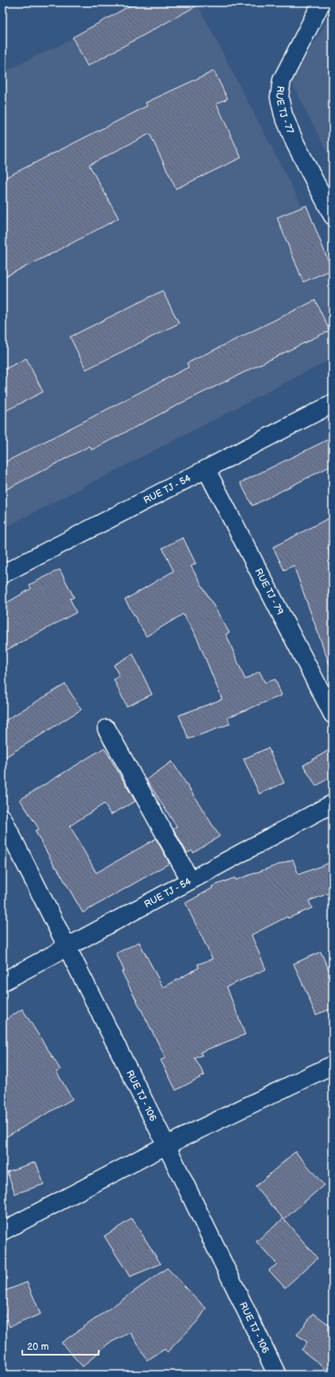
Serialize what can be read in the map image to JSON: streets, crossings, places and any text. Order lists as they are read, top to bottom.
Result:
{
  "streets": {
    "street": [
      "RUE TJ - 77",
      "RUE TJ - 54",
      "RUE TJ - 79",
      "RUE TJ - 106"
    ]
  },
  "crossings": [
    ["RUE TJ - 54", "RUE TJ - 79"],
    ["RUE TJ - 54", "RUE TJ - 106"]
  ],
  "scale_bar": "20 m"
}
